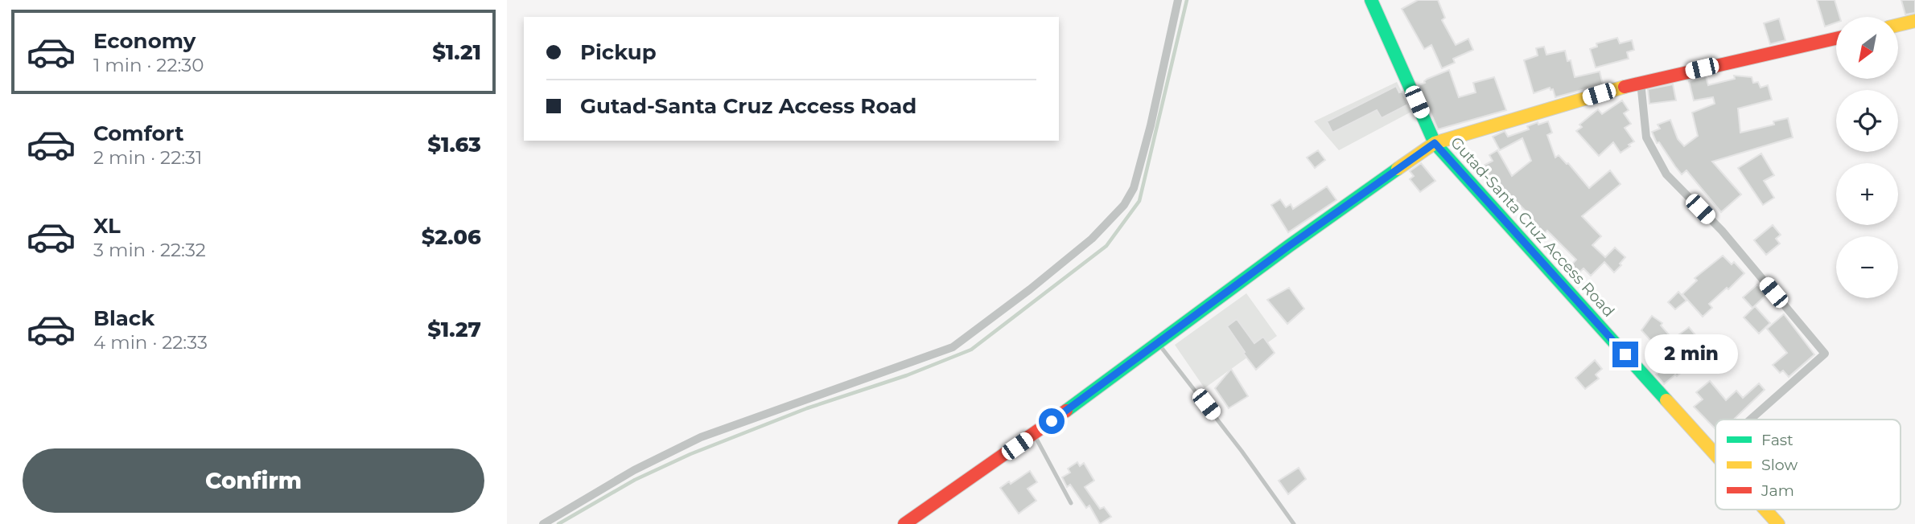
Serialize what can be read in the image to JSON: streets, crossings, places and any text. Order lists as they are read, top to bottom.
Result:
{
  "streets": {
    "street": ["Gutad-Santa Cruz Access Road"]
  },
  "legend": ["Fast", "Slow", "Jam"],
  "north": "bottom left",
  "page": {
    "list": [
      {
        "name": "Economy",
        "note": "1 min · 22:30",
        "value": "$1.21"
      },
      {
        "name": "Comfort",
        "note": "2 min · 22:31",
        "value": "$1.63"
      },
      {
        "name": "XL",
        "note": "3 min · 22:32",
        "value": "$2.06"
      },
      {
        "name": "Black",
        "note": "4 min · 22:33",
        "value": "$1.27"
      }
    ],
    "map_buttons": ["+", "−"],
    "banner": ["Pickup", "Gutad-Santa Cruz Access Road"],
    "bubble": "2 min",
    "buttons": "Confirm"
  }
}
